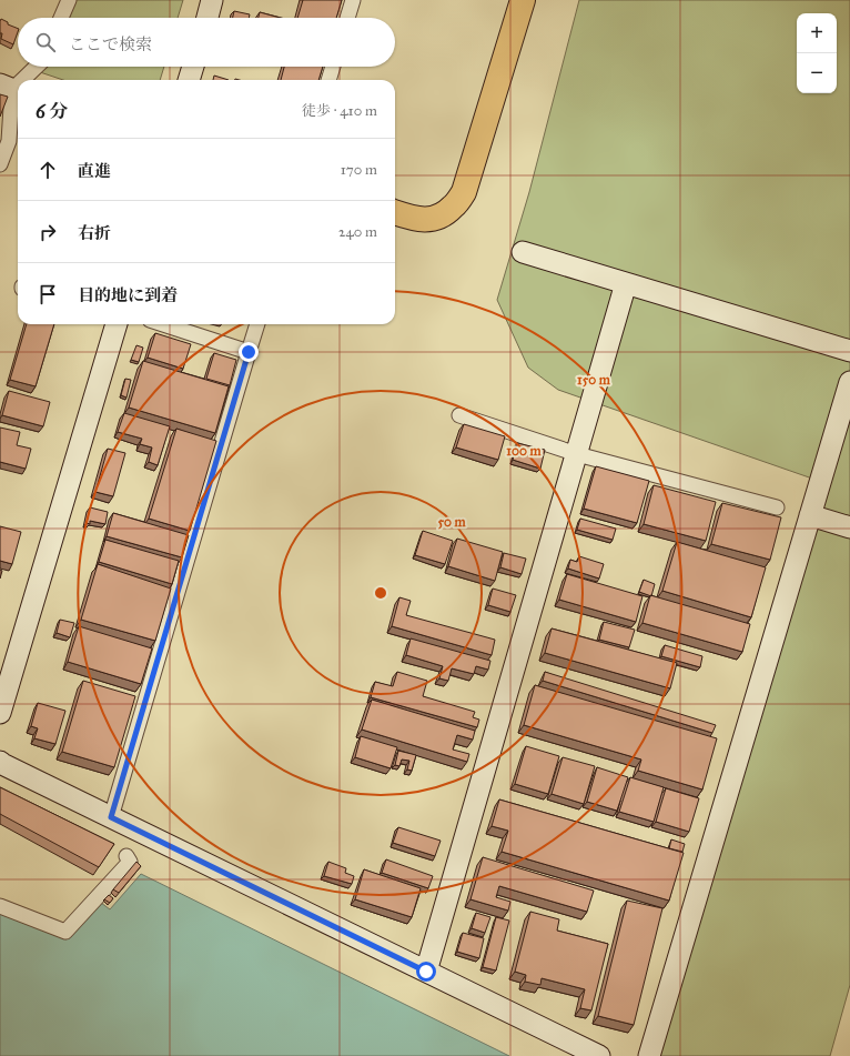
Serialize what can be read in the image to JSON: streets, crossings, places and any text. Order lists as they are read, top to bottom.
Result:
{
  "page": {
    "map_buttons": ["+", "−"],
    "search": "ここで検索",
    "heading": ["6 分", "徒歩 · 410 m"],
    "list": [
      ["直進", "170 m"],
      ["右折", "240 m"],
      "目的地に到着"
    ]
  },
  "rings": ["150 m", "100 m", "50 m"]
}
